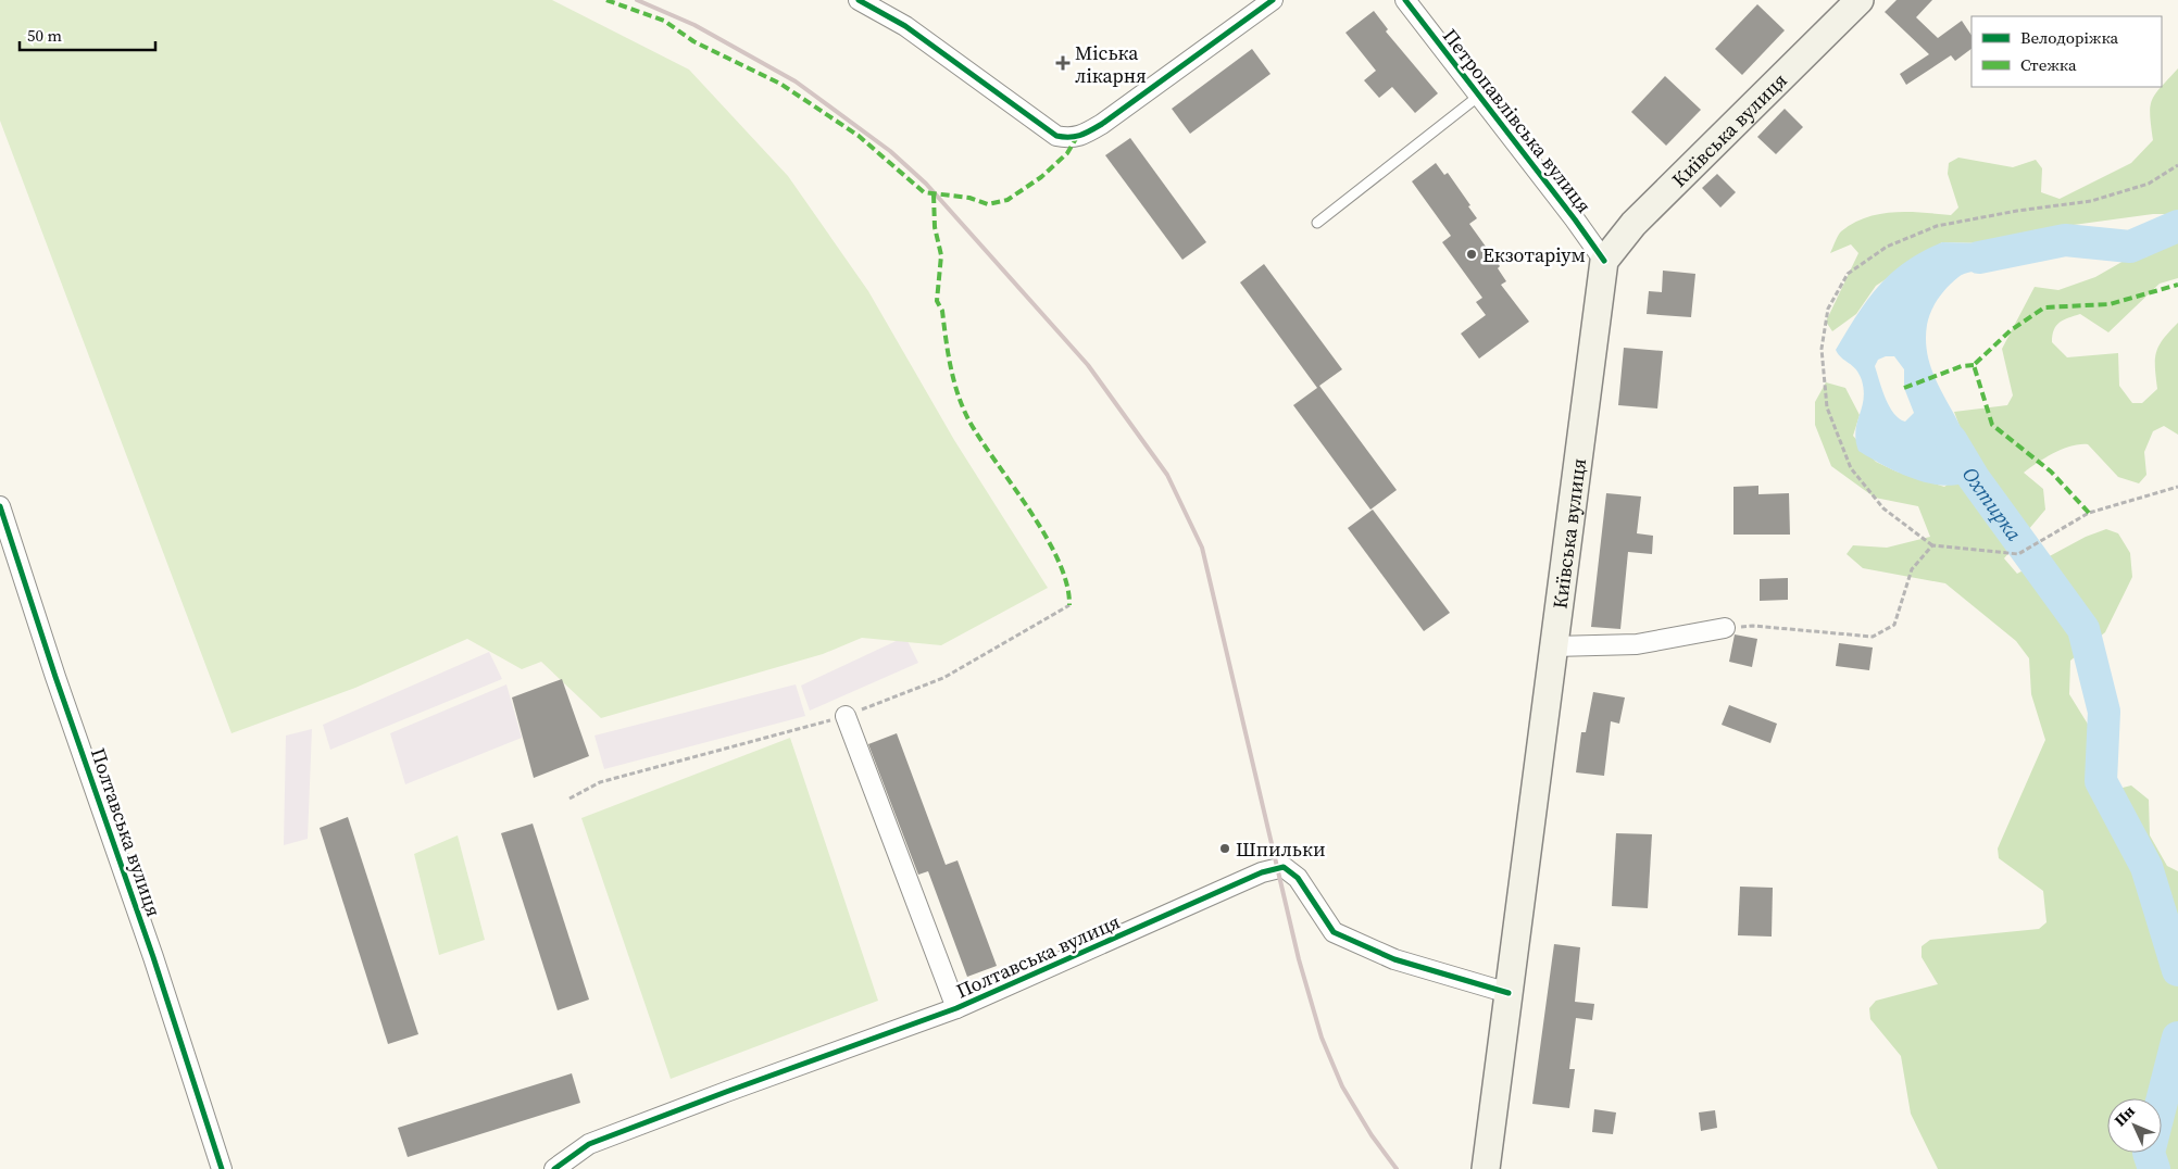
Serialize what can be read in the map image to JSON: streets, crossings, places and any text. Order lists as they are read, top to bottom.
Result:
{
  "streets": {
    "main road": ["Київська вулиця"],
    "street": ["Петропавлівська вулиця", "Полтавська вулиця"]
  },
  "crossings": [
    ["Петропавлівська вулиця", "Київська вулиця"],
    ["Київська вулиця", "Полтавська вулиця"]
  ],
  "water": ["Охтирка"],
  "places": {
    "health": ["Міська лікарня"],
    "other": ["Екзотаріум", "Шпильки"]
  },
  "legend": ["Велодоріжка", "Стежка"],
  "scale_bar": "50 m",
  "north": "top left"
}
